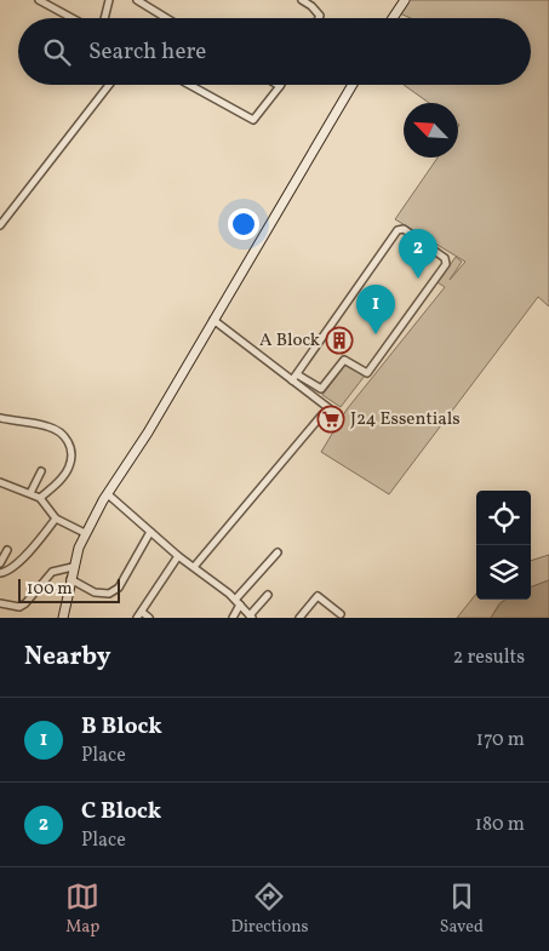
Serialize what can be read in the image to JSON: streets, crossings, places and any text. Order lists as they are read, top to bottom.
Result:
{
  "places": {
    "building": ["A Block"],
    "supermarket": ["J24 Essentials"]
  },
  "scale_bar": "100 m",
  "north": "top left",
  "page": {
    "search": "Search here",
    "pins": ["2", "1"],
    "scale": "100 m",
    "heading": ["Nearby", "2 results"],
    "list": [
      {
        "mark": "1",
        "name": "B Block",
        "note": "Place",
        "value": "170 m"
      },
      {
        "mark": "2",
        "name": "C Block",
        "note": "Place",
        "value": "180 m"
      }
    ],
    "nav": ["Map", "Directions", "Saved"]
  }
}
